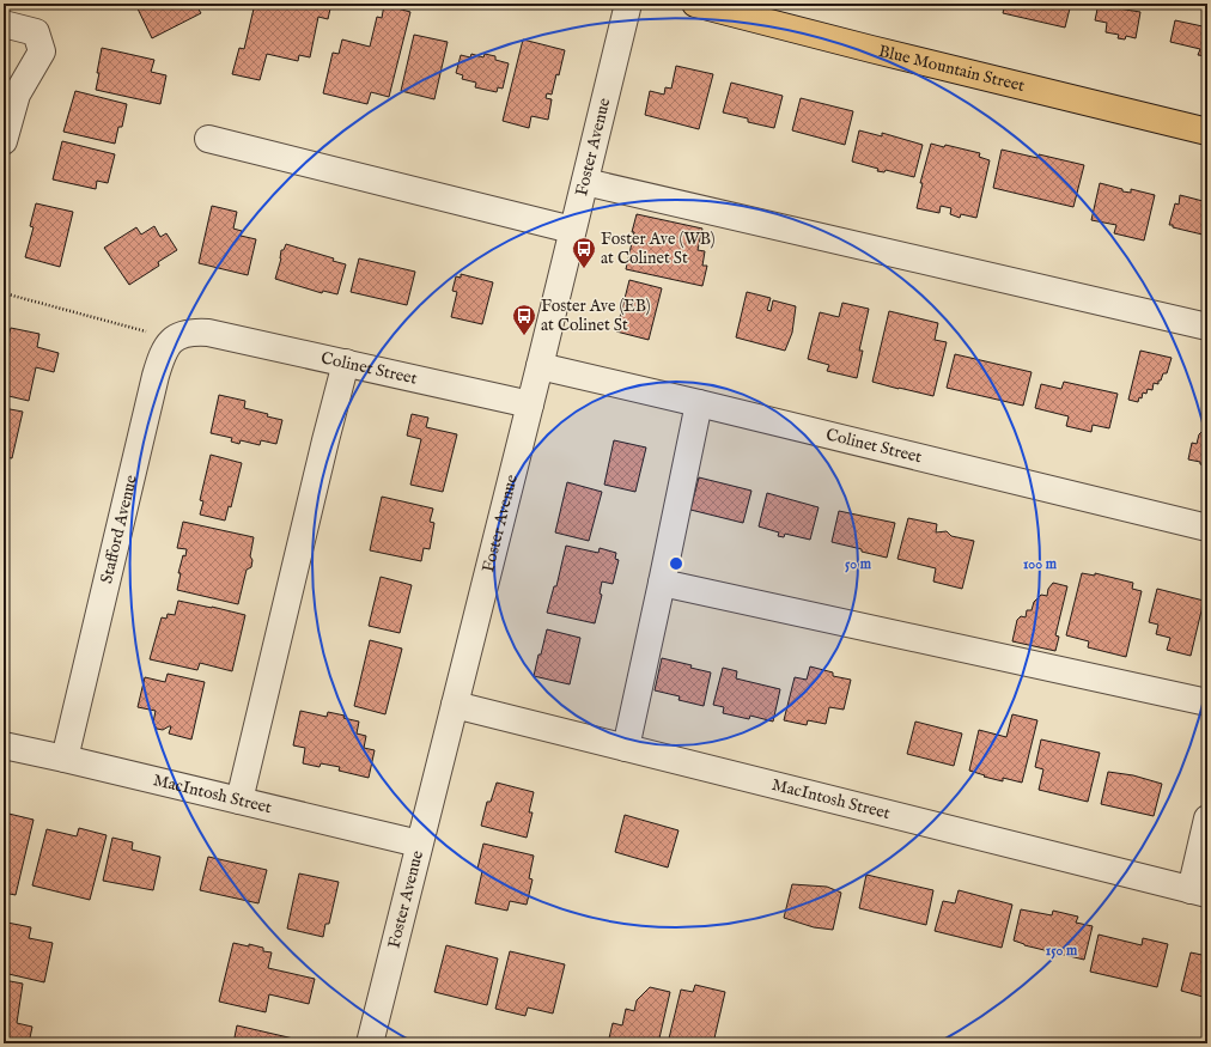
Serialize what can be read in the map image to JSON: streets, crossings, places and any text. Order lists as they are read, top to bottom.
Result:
{
  "streets": {
    "main road": ["Blue Mountain Street"],
    "street": [
      "Foster Avenue",
      "Colinet Street",
      "Stafford Avenue",
      "MacIntosh Street"
    ]
  },
  "crossings": [
    ["Foster Avenue", "Colinet Street"],
    ["Foster Avenue", "MacIntosh Street"],
    ["Colinet Street", "Stafford Avenue"],
    ["Stafford Avenue", "MacIntosh Street"]
  ],
  "places": {
    "bus stop": ["Foster Ave (WB) at Colinet St", "Foster Ave (EB) at Colinet St"]
  },
  "rings": ["50 m", "100 m", "150 m"]
}
